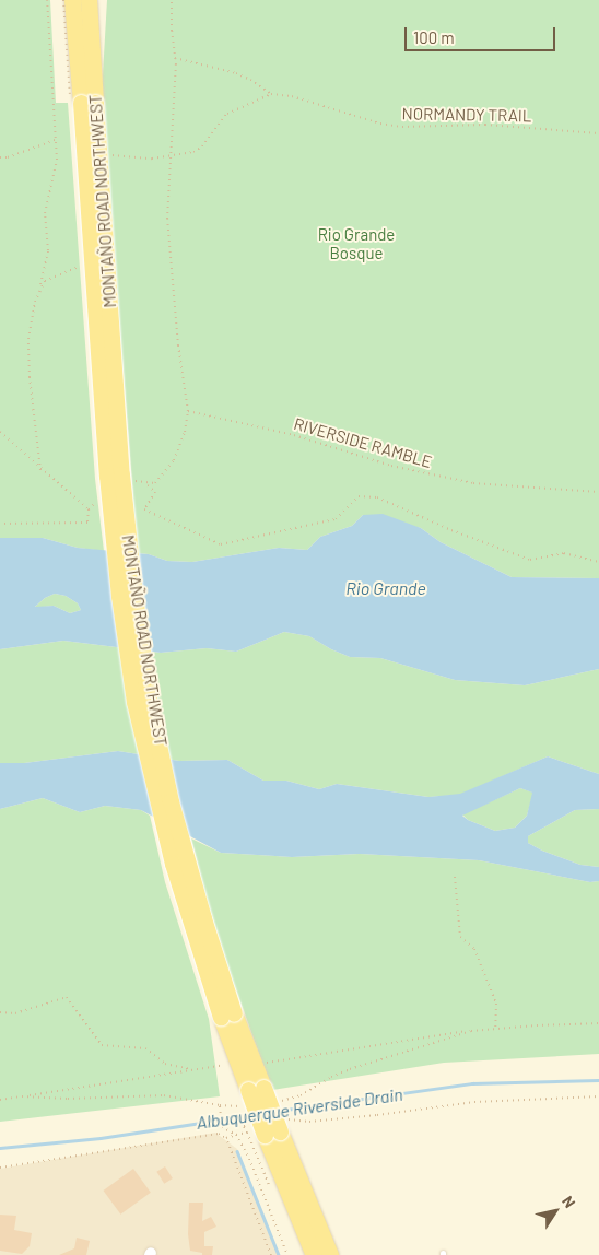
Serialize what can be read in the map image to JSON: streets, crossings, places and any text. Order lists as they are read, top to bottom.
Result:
{
  "streets": {
    "main road": ["MONTAÑO ROAD NORTHWEST"],
    "path": ["NORMANDY TRAIL", "RIVERSIDE RAMBLE"]
  },
  "water": ["Rio Grande", "Albuquerque Riverside Drain"],
  "parks": ["Rio Grande Bosque"],
  "scale_bar": "100 m",
  "north": "top right"
}
